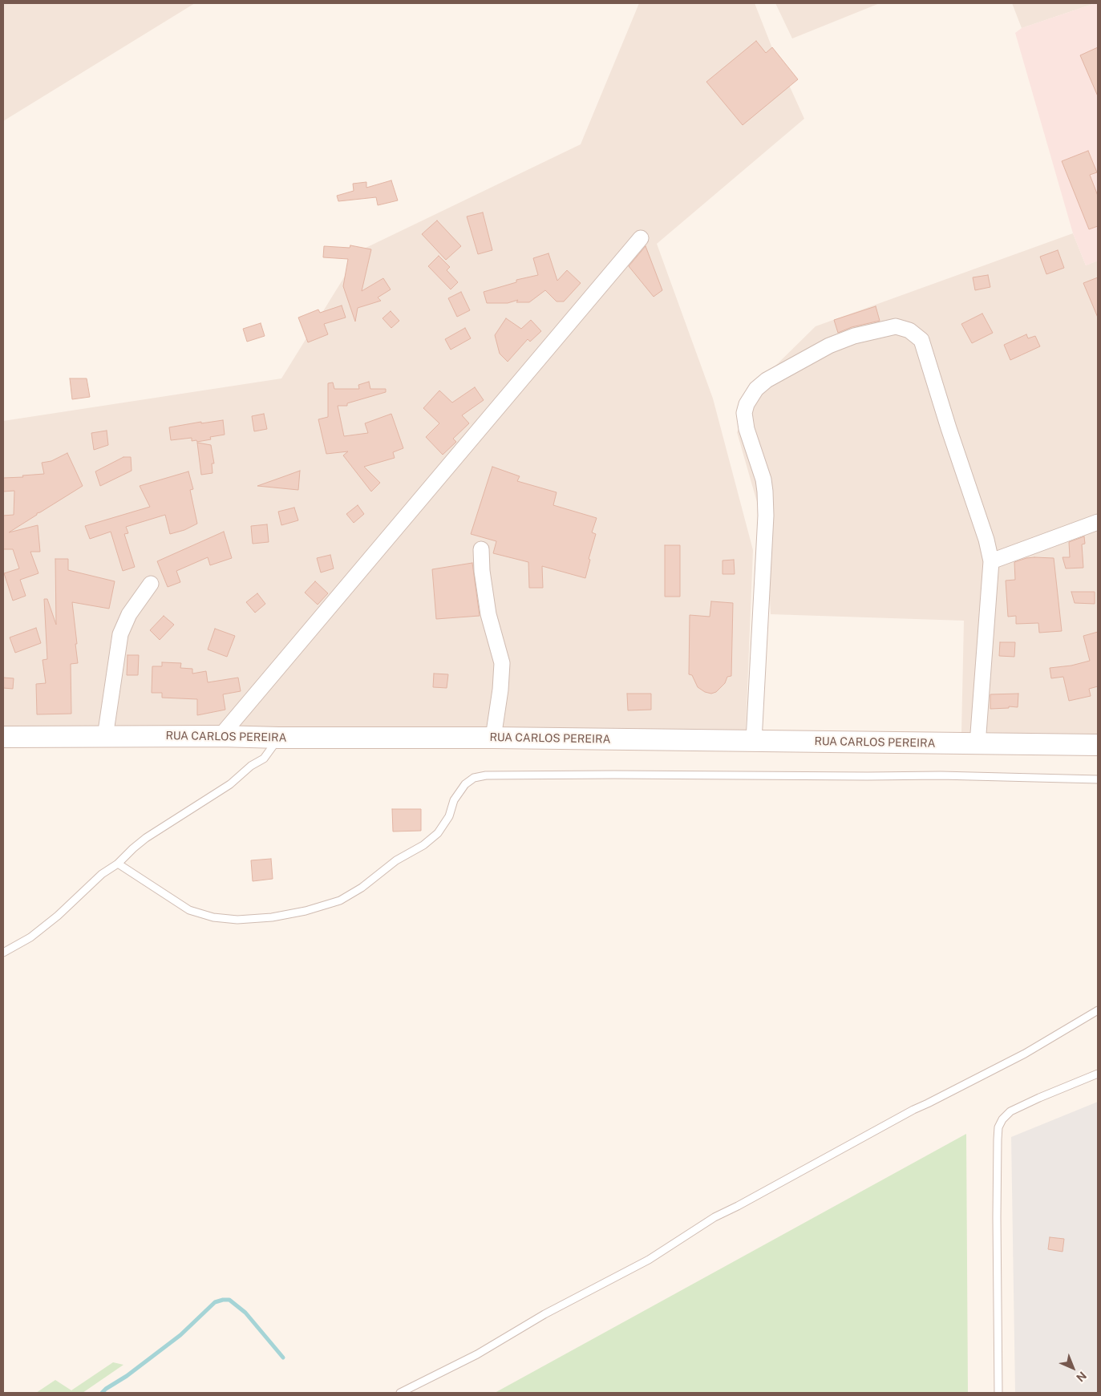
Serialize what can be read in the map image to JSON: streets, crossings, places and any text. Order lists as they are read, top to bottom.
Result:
{
  "streets": {
    "main road": ["RUA CARLOS PEREIRA"]
  },
  "north": "bottom right"
}
